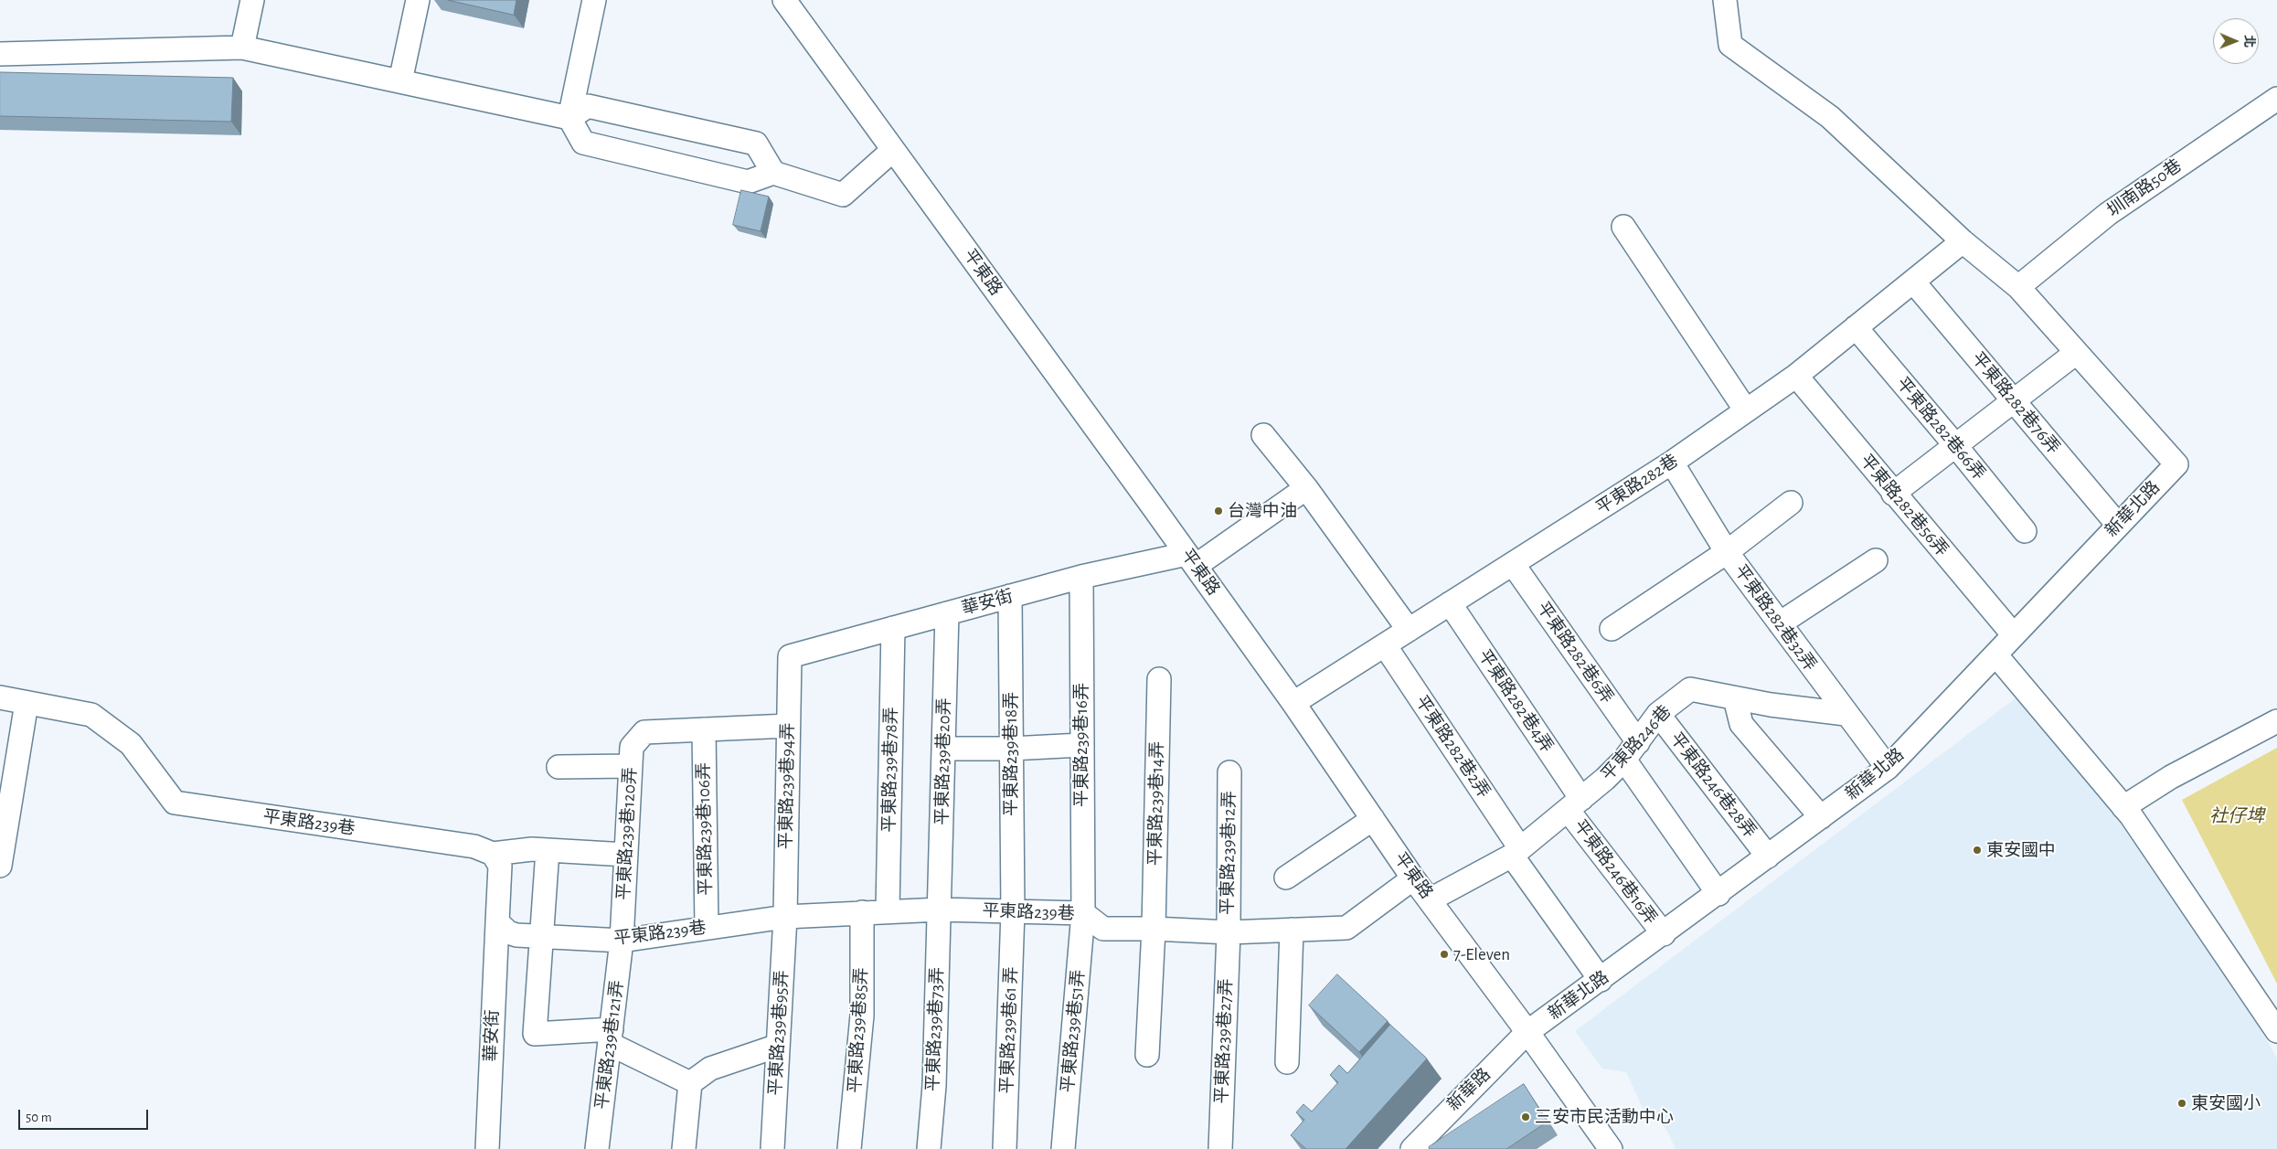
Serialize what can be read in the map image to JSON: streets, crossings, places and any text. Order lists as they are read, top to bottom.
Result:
{
  "streets": {
    "street": [
      "圳南路50巷",
      "平東路",
      "平東路282巷76弄",
      "平東路282巷66弄",
      "平東路282巷",
      "平東路282巷56弄",
      "新華北路",
      "華安街",
      "平東路282巷32弄",
      "平東路282巷6弄",
      "平東路282巷4弄",
      "平東路246巷",
      "平東路239巷16弄",
      "平東路282巷2弄",
      "平東路239巷18弄",
      "平東路239巷20弄",
      "平東路239巷78弄",
      "平東路246巷28弄",
      "平東路239巷94弄",
      "平東路239巷14弄",
      "平東路239巷",
      "平東路239巷106弄",
      "平東路239巷120弄",
      "平東路239巷12弄",
      "平東路246巷16弄",
      "平東路239巷73弄",
      "平東路239巷85弄",
      "平東路239巷61 弄",
      "平東路239巷51弄",
      "平東路239巷95弄",
      "平東路239巷27弄",
      "平東路239巷121弄",
      "新華路"
    ]
  },
  "crossings": [
    ["平東路", "平東路282巷"],
    ["平東路", "新華北路"],
    ["平東路", "華安街"],
    ["平東路", "平東路246巷"],
    ["平東路", "平東路239巷"],
    ["平東路", "新華路"],
    ["平東路282巷76弄", "平東路282巷"],
    ["平東路282巷76弄", "新華北路"],
    ["平東路282巷66弄", "平東路282巷"],
    ["平東路282巷", "平東路282巷56弄"],
    ["平東路282巷", "平東路282巷32弄"],
    ["平東路282巷", "平東路282巷6弄"],
    ["平東路282巷", "平東路282巷4弄"],
    ["平東路282巷", "平東路282巷2弄"],
    ["平東路282巷56弄", "新華北路"],
    ["新華北路", "平東路282巷32弄"],
    ["新華北路", "平東路282巷6弄"],
    ["新華北路", "平東路282巷2弄"],
    ["新華北路", "平東路246巷28弄"],
    ["新華北路", "平東路246巷16弄"],
    ["新華北路", "新華路"],
    ["華安街", "平東路239巷16弄"],
    ["華安街", "平東路239巷18弄"],
    ["華安街", "平東路239巷20弄"],
    ["華安街", "平東路239巷78弄"],
    ["華安街", "平東路239巷94弄"],
    ["華安街", "平東路239巷"],
    ["平東路282巷32弄", "平東路246巷"],
    ["平東路282巷6弄", "平東路246巷"],
    ["平東路282巷4弄", "平東路246巷"],
    ["平東路282巷4弄", "平東路246巷16弄"],
    ["平東路246巷", "平東路282巷2弄"],
    ["平東路246巷", "平東路246巷28弄"],
    ["平東路246巷", "平東路246巷16弄"],
    ["平東路239巷16弄", "平東路239巷"],
    ["平東路239巷16弄", "平東路239巷51弄"],
    ["平東路239巷18弄", "平東路239巷"],
    ["平東路239巷18弄", "平東路239巷61 弄"],
    ["平東路239巷20弄", "平東路239巷"],
    ["平東路239巷20弄", "平東路239巷73弄"],
    ["平東路239巷78弄", "平東路239巷"],
    ["平東路239巷94弄", "平東路239巷"],
    ["平東路239巷94弄", "平東路239巷95弄"],
    ["平東路239巷14弄", "平東路239巷"],
    ["平東路239巷", "平東路239巷106弄"],
    ["平東路239巷", "平東路239巷120弄"],
    ["平東路239巷", "平東路239巷12弄"],
    ["平東路239巷", "平東路239巷73弄"],
    ["平東路239巷", "平東路239巷85弄"],
    ["平東路239巷", "平東路239巷61 弄"],
    ["平東路239巷", "平東路239巷51弄"],
    ["平東路239巷", "平東路239巷95弄"],
    ["平東路239巷", "平東路239巷27弄"],
    ["平東路239巷", "平東路239巷121弄"],
    ["平東路239巷106弄", "平東路239巷120弄"],
    ["平東路239巷120弄", "平東路239巷121弄"],
    ["平東路239巷12弄", "平東路239巷27弄"]
  ],
  "water": ["社仔埤"],
  "places": [
    "台灣中油",
    "東安國中",
    "7-Eleven",
    "東安國小",
    "三安市民活動中心"
  ],
  "scale_bar": "50 m",
  "north": "right"
}
